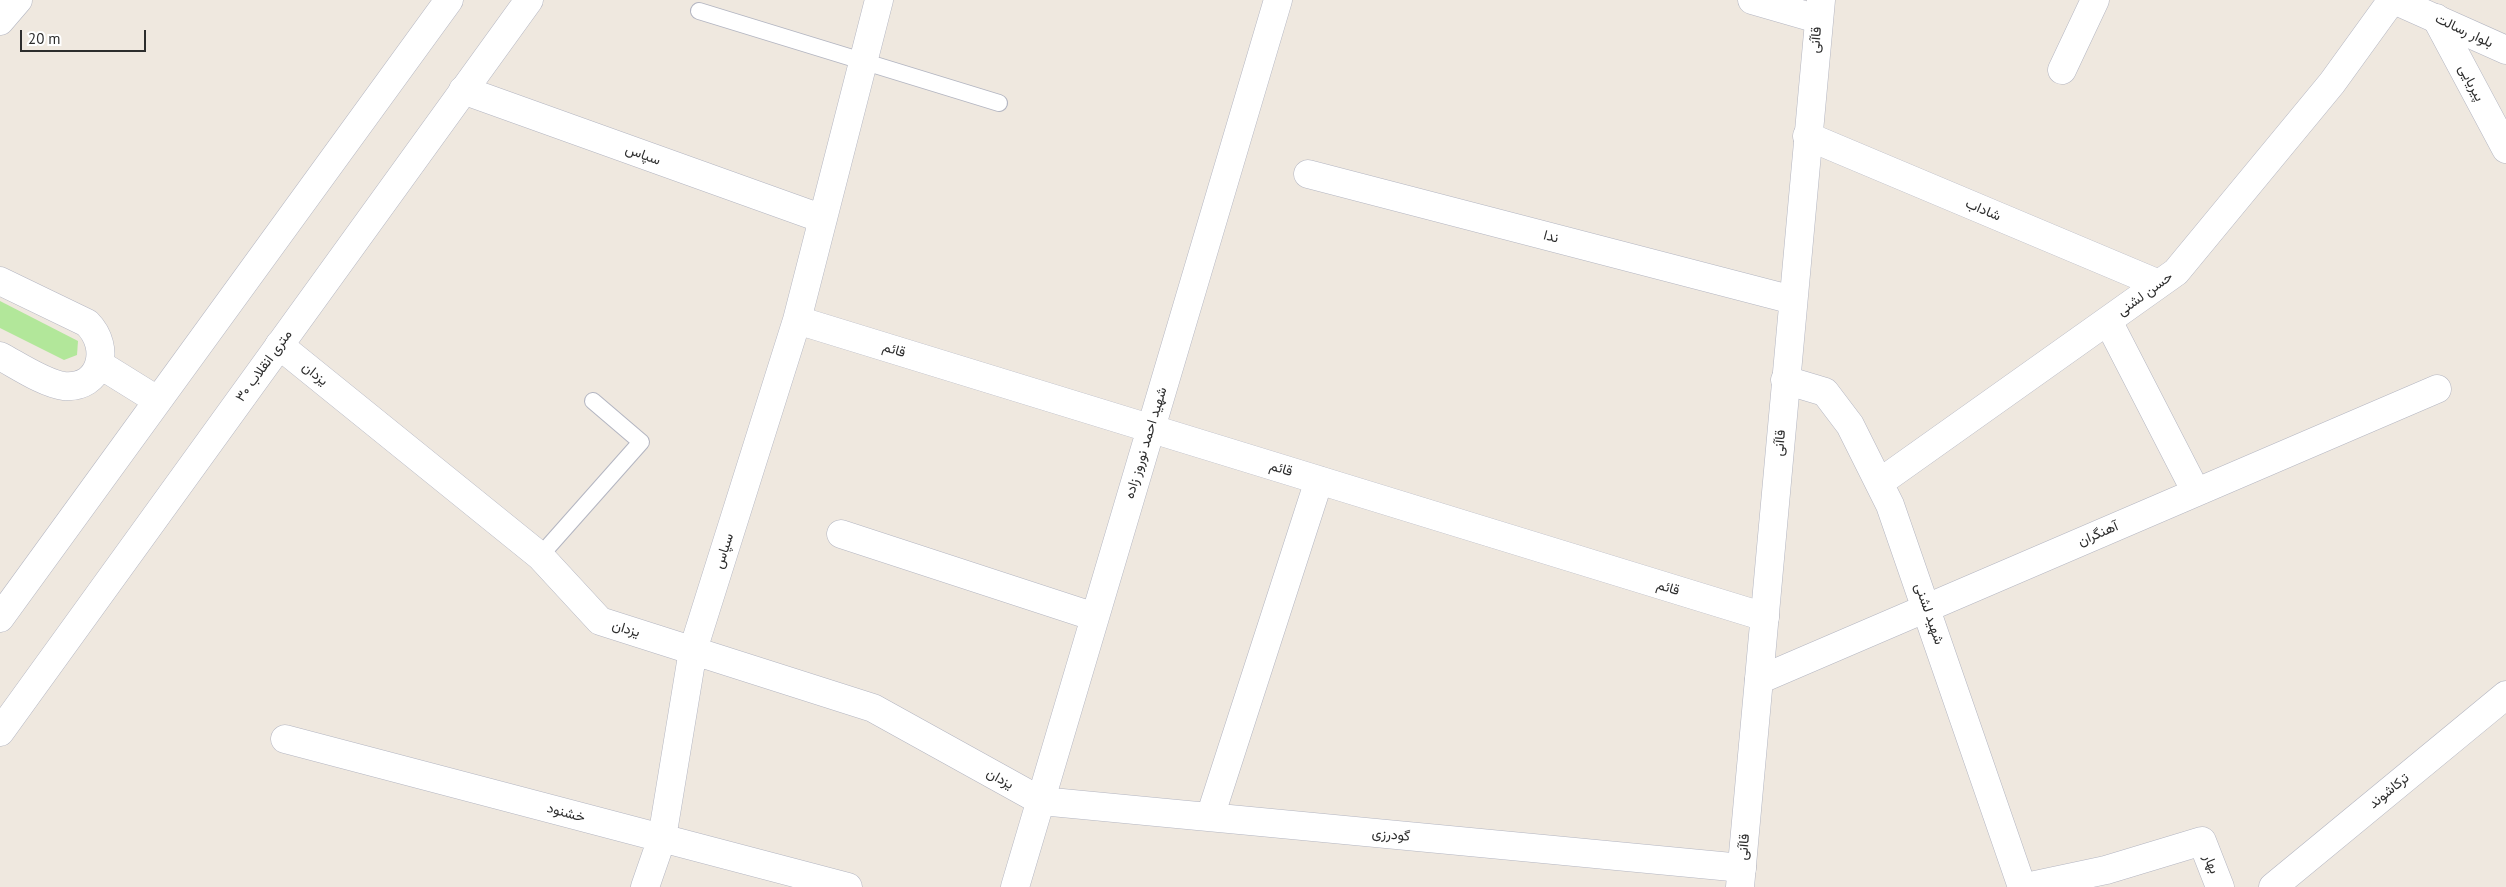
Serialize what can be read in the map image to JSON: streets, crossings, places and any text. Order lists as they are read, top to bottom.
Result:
{
  "streets": {
    "street": [
      "بلوار رسالت",
      "قاآنی",
      "پیریایی",
      "سپاس",
      "شاداب",
      "ندا",
      "حسن لشنی",
      "قائم",
      "۳۰ متری انقلاب",
      "یزدان",
      "شهید احمد نوروز زاده",
      "آهنگران",
      "شهید لشنی",
      "ترکاشوند",
      "خشنود",
      "گودرزی",
      "بهار"
    ]
  },
  "crossings": [
    ["بلوار رسالت", "پیریایی"],
    ["بلوار رسالت", "حسن لشنی"],
    ["قاآنی", "شاداب"],
    ["قاآنی", "ندا"],
    ["قاآنی", "قائم"],
    ["قاآنی", "آهنگران"],
    ["قاآنی", "شهید لشنی"],
    ["قاآنی", "گودرزی"],
    ["سپاس", "قائم"],
    ["سپاس", "۳۰ متری انقلاب"],
    ["سپاس", "یزدان"],
    ["سپاس", "خشنود"],
    ["شاداب", "حسن لشنی"],
    ["حسن لشنی", "شهید لشنی"],
    ["قائم", "شهید احمد نوروز زاده"],
    ["۳۰ متری انقلاب", "یزدان"],
    ["یزدان", "شهید احمد نوروز زاده"],
    ["یزدان", "گودرزی"],
    ["شهید احمد نوروز زاده", "گودرزی"],
    ["آهنگران", "شهید لشنی"]
  ],
  "scale_bar": "20 m"
}
